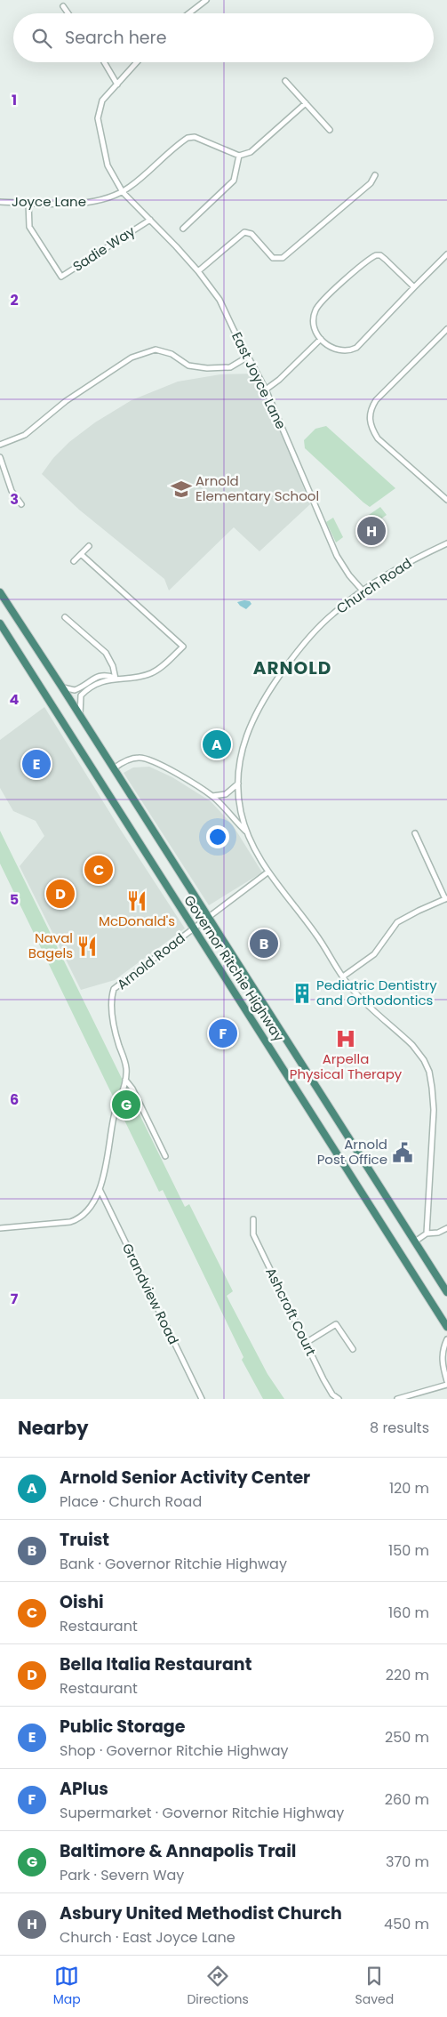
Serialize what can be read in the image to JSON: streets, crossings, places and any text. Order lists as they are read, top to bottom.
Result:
{
  "streets": {
    "highway": ["Governor Ritchie Highway"],
    "street": [
      "Joyce Lane",
      "Sadie Way",
      "East Joyce Lane",
      "Church Road",
      "Arnold Road",
      "Grandview Road",
      "Ashcroft Court"
    ]
  },
  "crossings": [
    ["Joyce Lane", "Sadie Way"],
    ["Joyce Lane", "East Joyce Lane"],
    ["Sadie Way", "East Joyce Lane"],
    ["East Joyce Lane", "Church Road"],
    ["Arnold Road", "Governor Ritchie Highway"]
  ],
  "districts": ["ARNOLD"],
  "places": {
    "school or university": ["Arnold Elementary School"],
    "restaurant": ["McDonald's", "Naval Bagels"],
    "building": ["Pediatric Dentistry and Orthodontics"],
    "hospital": ["Arpella Physical Therapy"],
    "public building": ["Arnold Post Office"]
  },
  "page": {
    "search": "Search here",
    "pins": [
      "H",
      "A",
      "E",
      "C",
      "D",
      "B",
      "F",
      "G"
    ],
    "heading": ["Nearby", "8 results"],
    "list": [
      {
        "mark": "A",
        "name": "Arnold Senior Activity Center",
        "note": "Place · Church Road",
        "value": "120 m"
      },
      {
        "mark": "B",
        "name": "Truist",
        "note": "Bank · Governor Ritchie Highway",
        "value": "150 m"
      },
      {
        "mark": "C",
        "name": "Oishi",
        "note": "Restaurant",
        "value": "160 m"
      },
      {
        "mark": "D",
        "name": "Bella Italia Restaurant",
        "note": "Restaurant",
        "value": "220 m"
      },
      {
        "mark": "E",
        "name": "Public Storage",
        "note": "Shop · Governor Ritchie Highway",
        "value": "250 m"
      },
      {
        "mark": "F",
        "name": "APlus",
        "note": "Supermarket · Governor Ritchie Highway",
        "value": "260 m"
      },
      {
        "mark": "G",
        "name": "Baltimore & Annapolis Trail",
        "note": "Park · Severn Way",
        "value": "370 m"
      },
      {
        "mark": "H",
        "name": "Asbury United Methodist Church",
        "note": "Church · East Joyce Lane",
        "value": "450 m"
      }
    ],
    "nav": ["Map", "Directions", "Saved"]
  },
  "grid": {
    "rows": [
      "1",
      "2",
      "3",
      "4",
      "5",
      "6",
      "7"
    ]
  }
}
